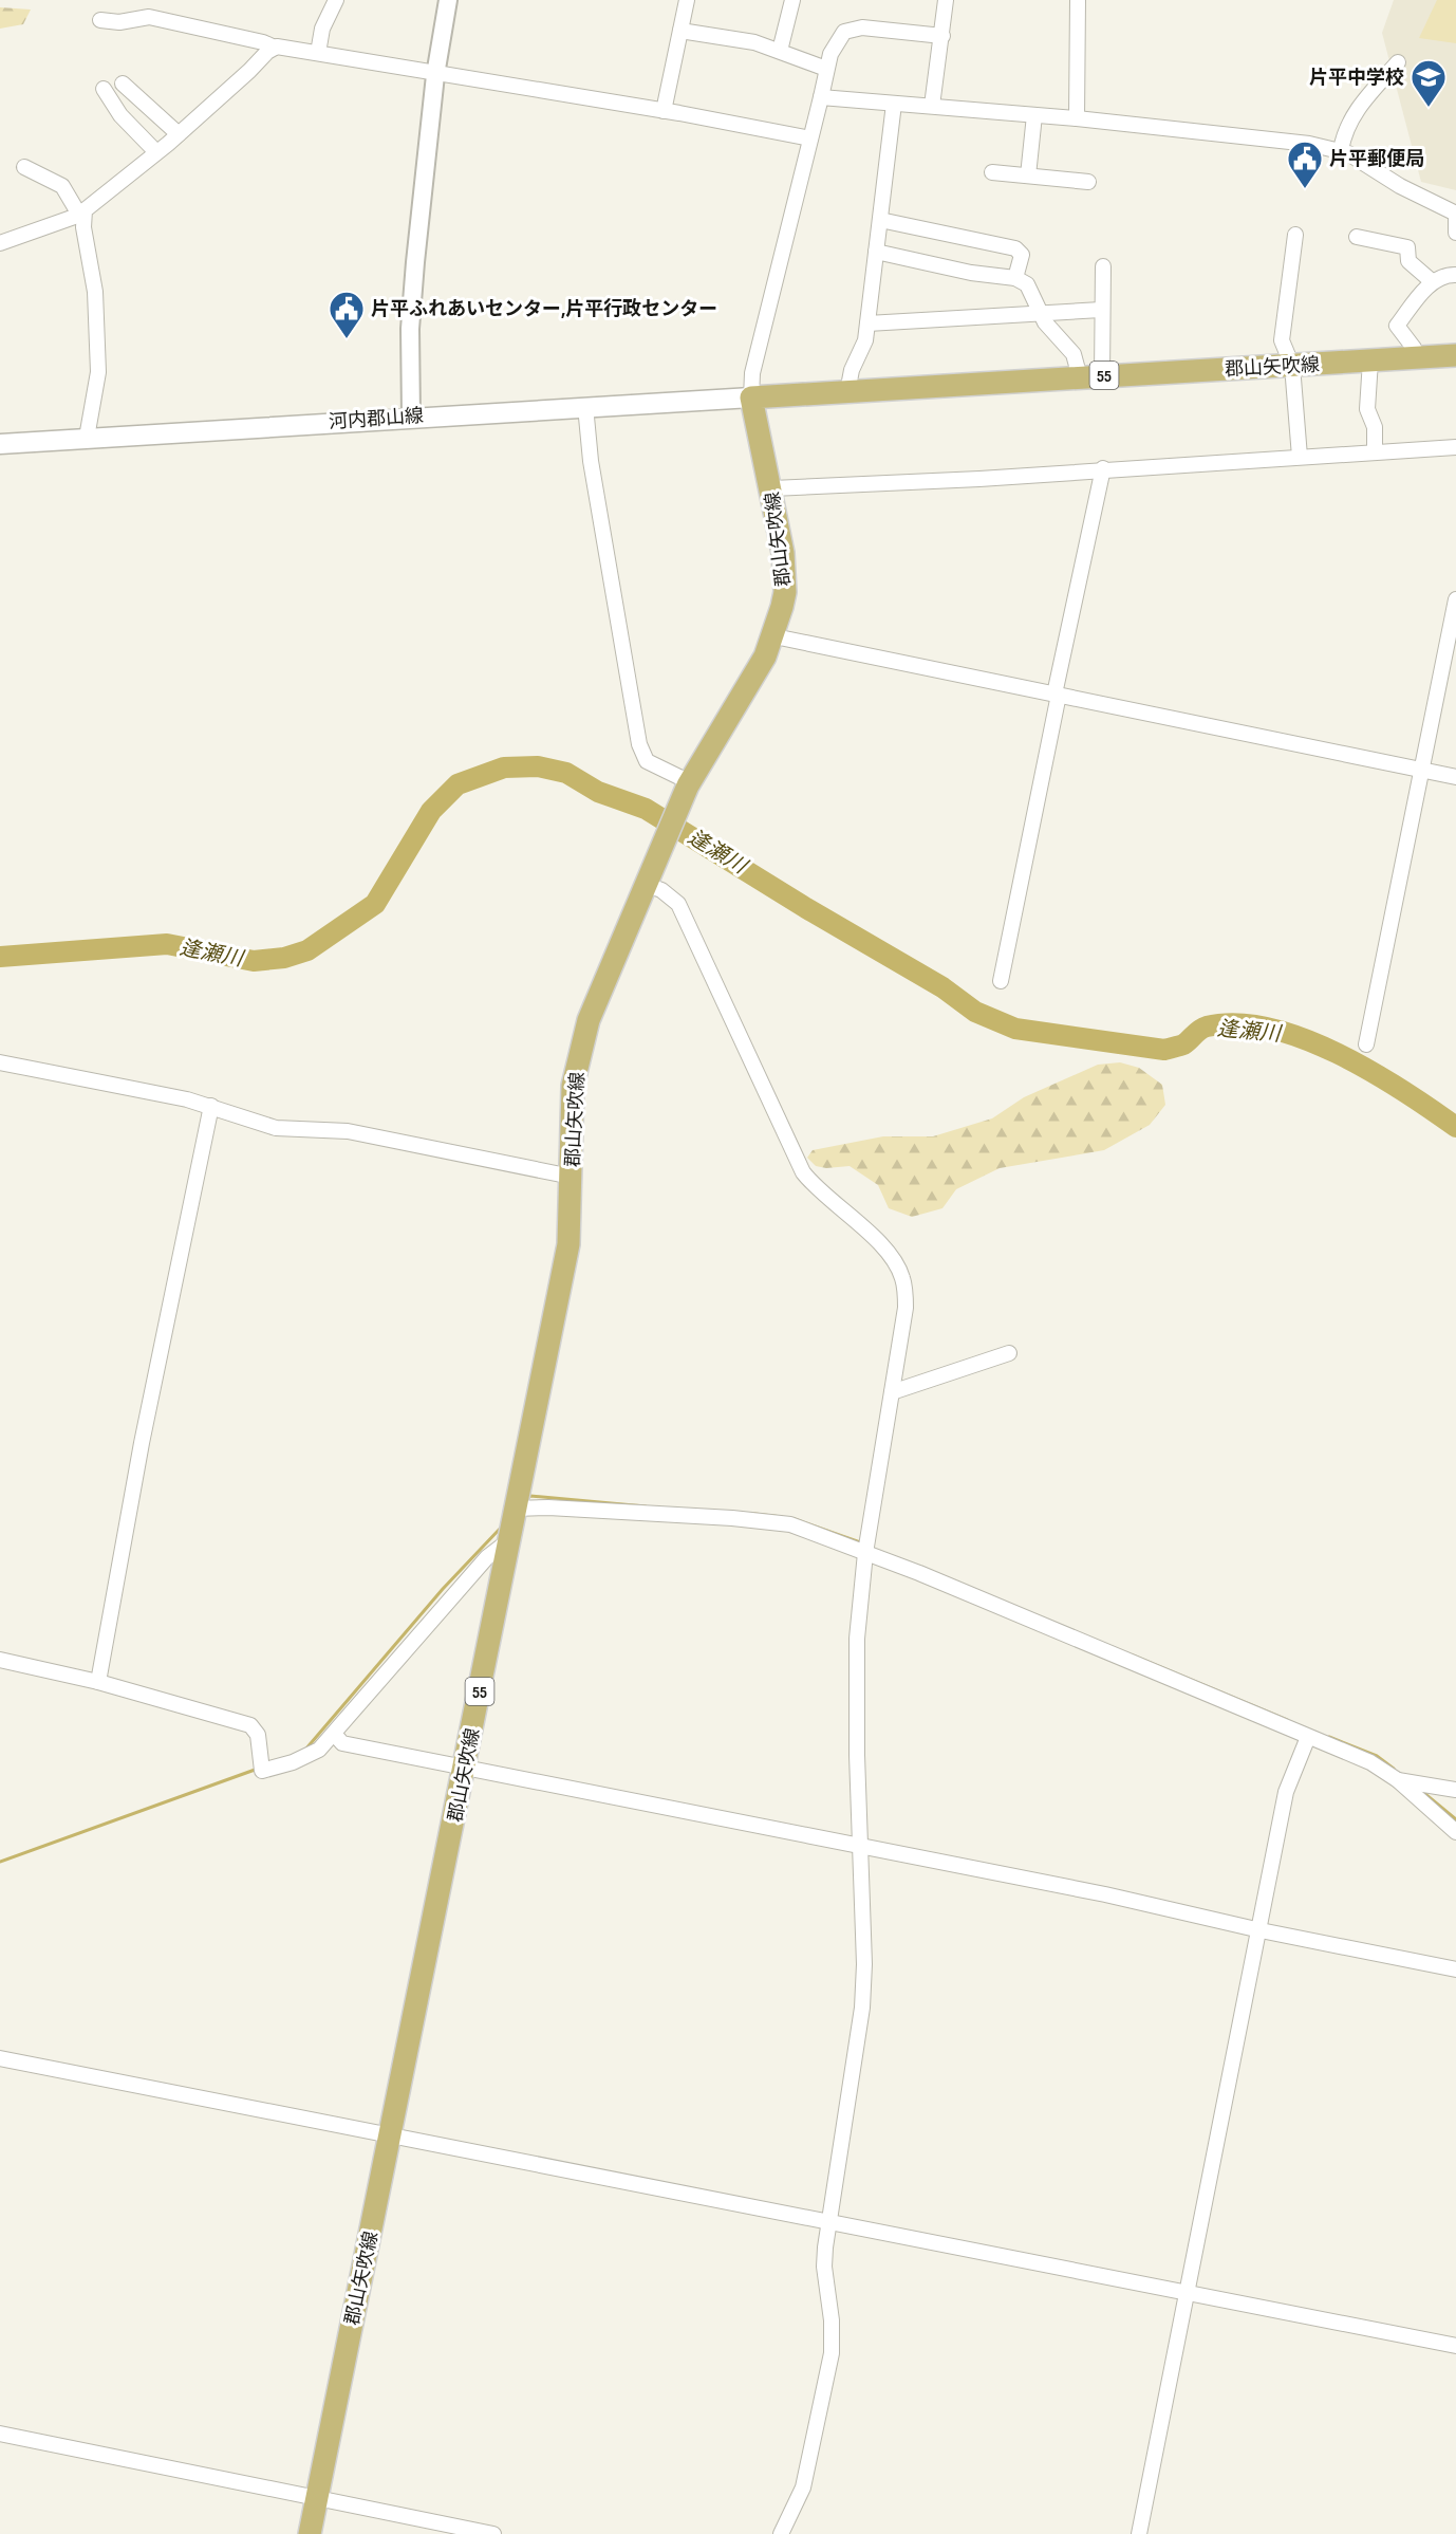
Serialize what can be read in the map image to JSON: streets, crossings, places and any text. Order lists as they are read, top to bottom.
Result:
{
  "streets": {
    "main road": ["郡山矢吹線", "55", "河内郡山線"]
  },
  "crossings": [
    ["郡山矢吹線", "河内郡山線"]
  ],
  "water": ["逢瀬川"],
  "places": {
    "school or university": ["片平中学校"],
    "public building": ["片平郵便局", "片平ふれあいセンター,片平行政センター"]
  }
}
